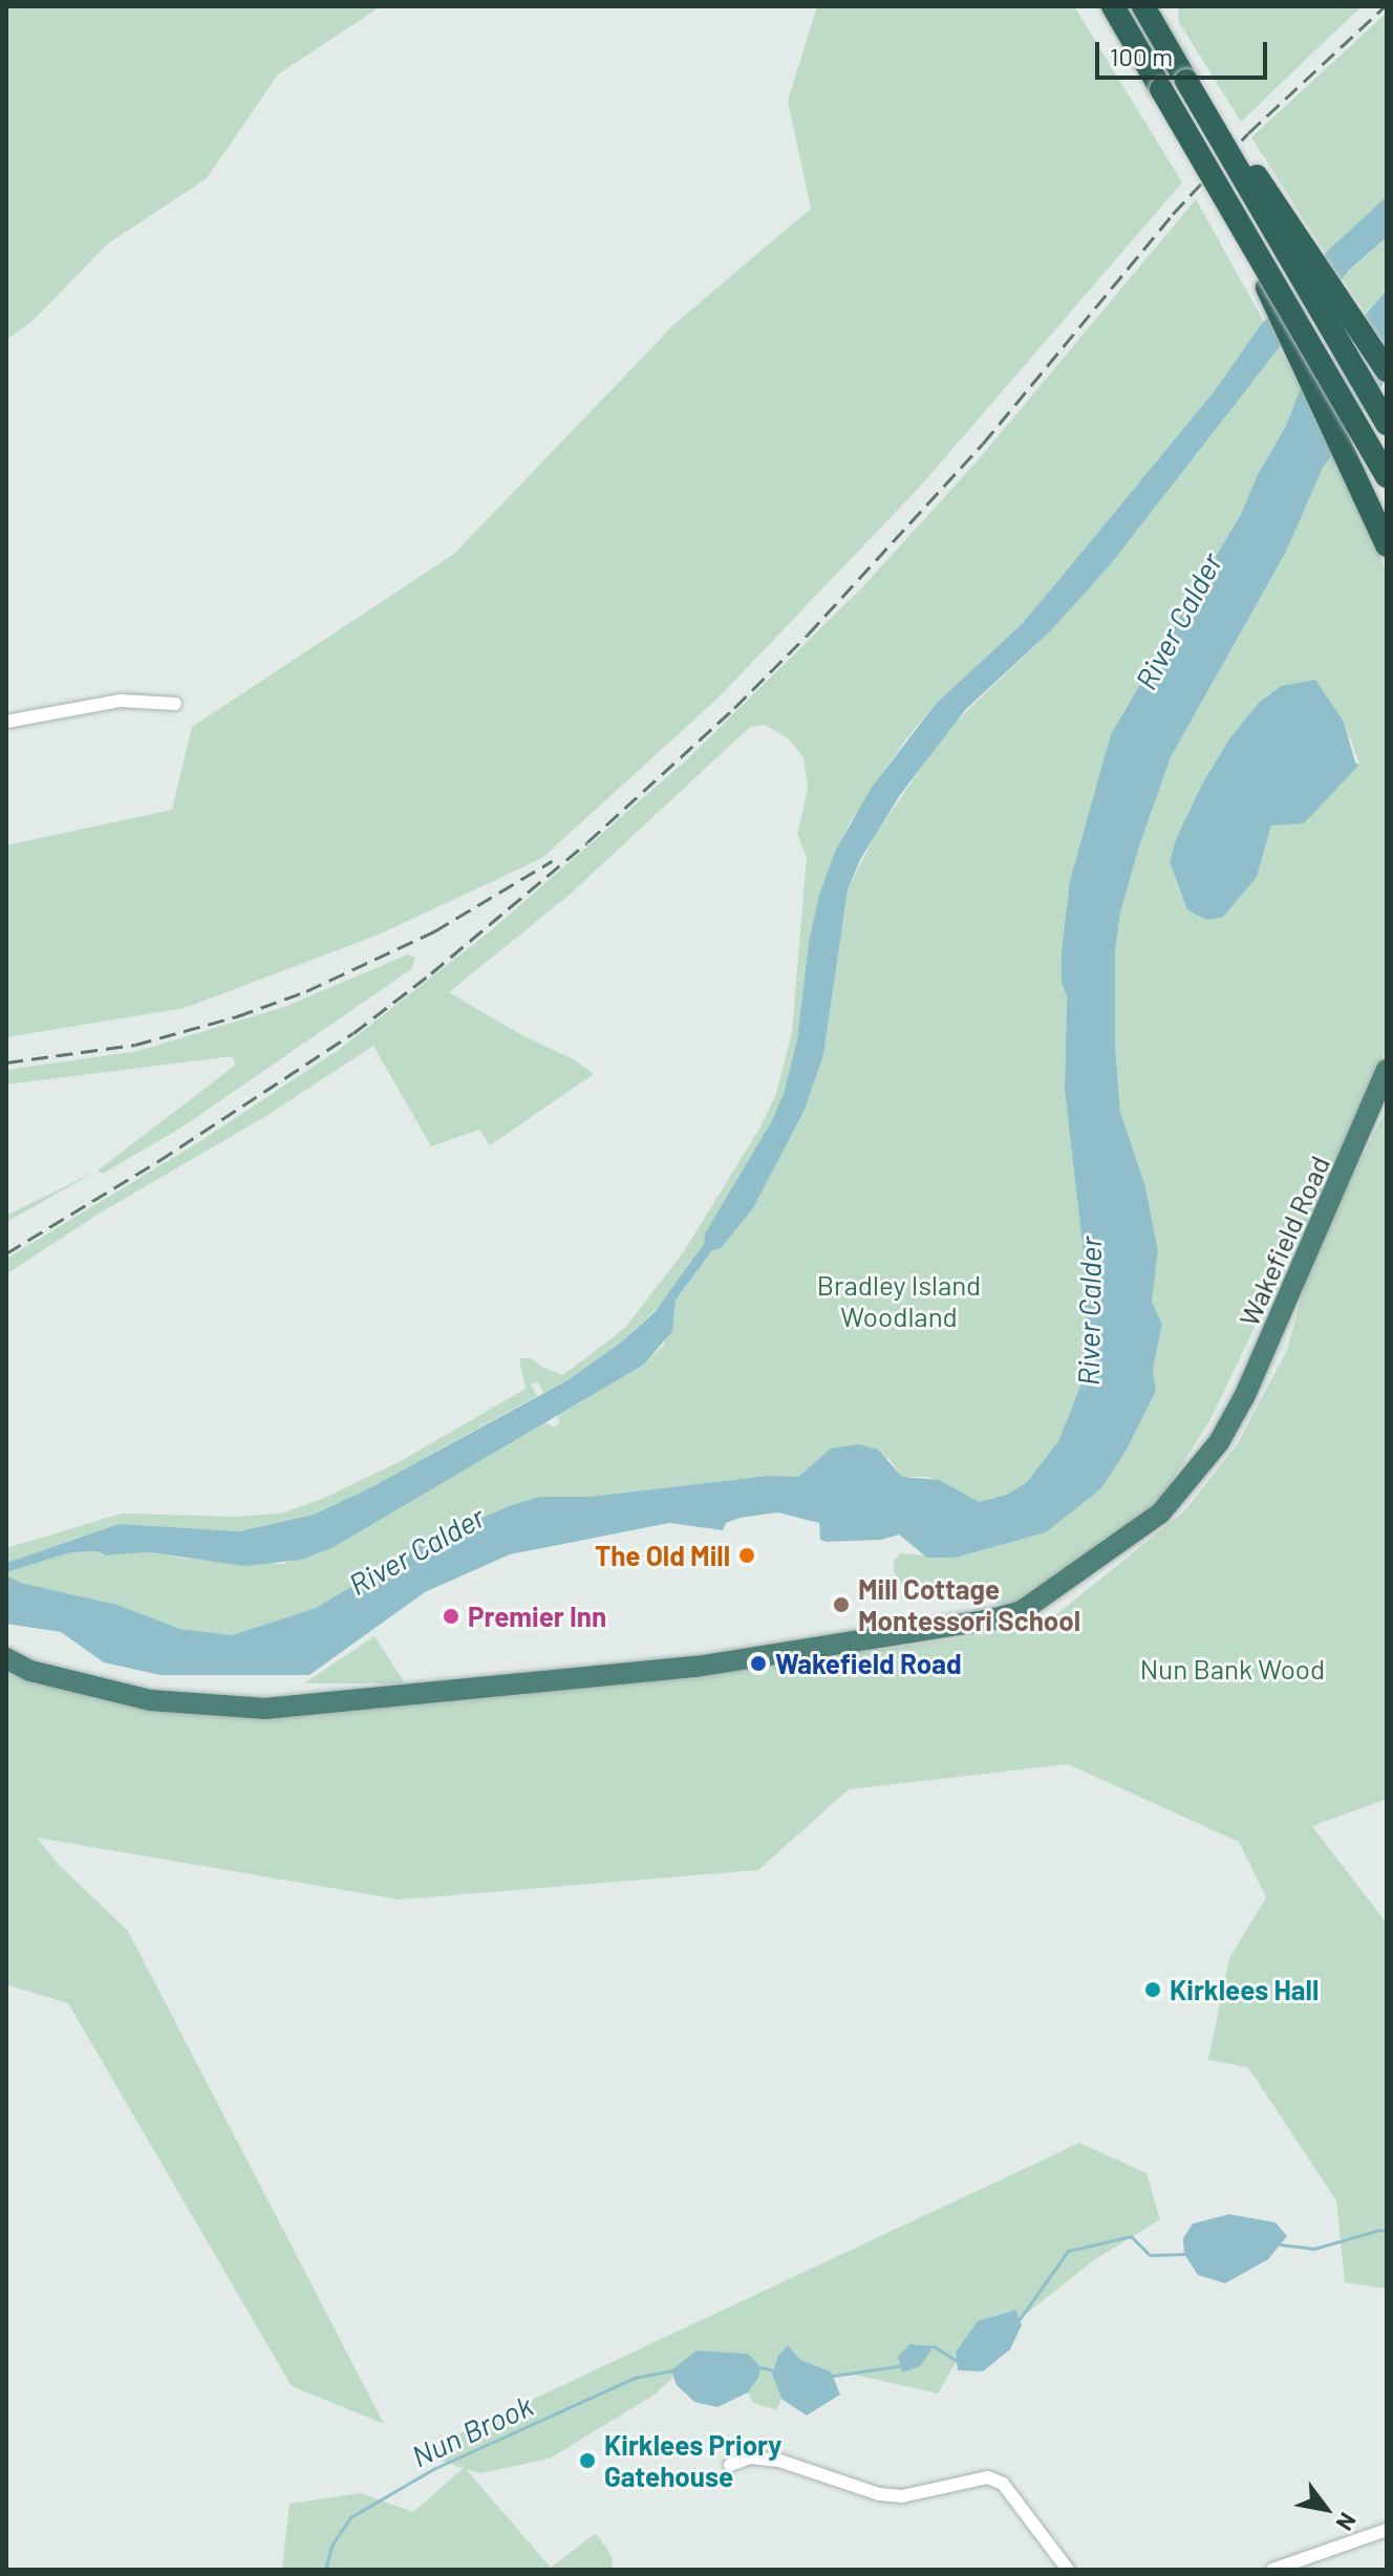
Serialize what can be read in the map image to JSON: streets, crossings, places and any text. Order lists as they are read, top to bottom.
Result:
{
  "streets": {
    "highway": ["Wakefield Road"]
  },
  "water": ["River Calder", "Nun Brook"],
  "parks": ["Bradley Island Woodland", "Nun Bank Wood"],
  "places": [
    "The Old Mill",
    "Mill Cottage Montessori School",
    "Premier Inn",
    "Wakefield Road",
    "Kirklees Hall",
    "Kirklees Priory Gatehouse"
  ],
  "scale_bar": "100 m",
  "north": "bottom right"
}
